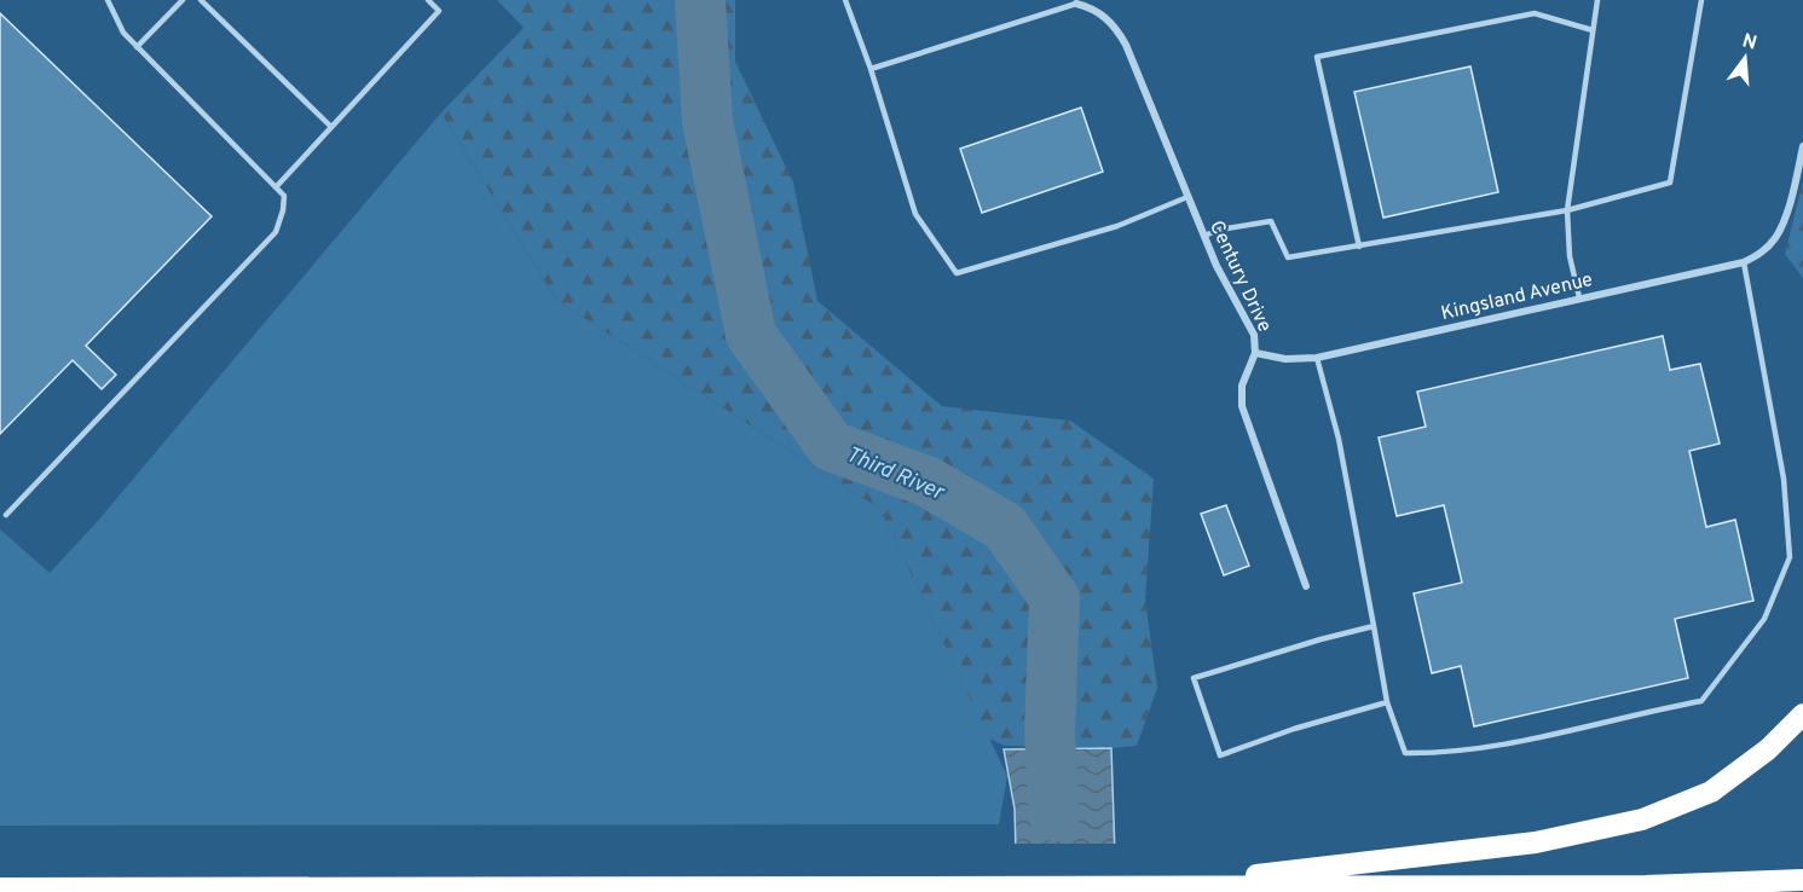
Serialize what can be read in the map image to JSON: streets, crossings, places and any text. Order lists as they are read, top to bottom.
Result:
{
  "streets": {
    "street": ["Century Drive", "Kingsland Avenue"]
  },
  "crossings": [
    ["Century Drive", "Kingsland Avenue"]
  ],
  "water": ["Third River"],
  "north": "top"
}
